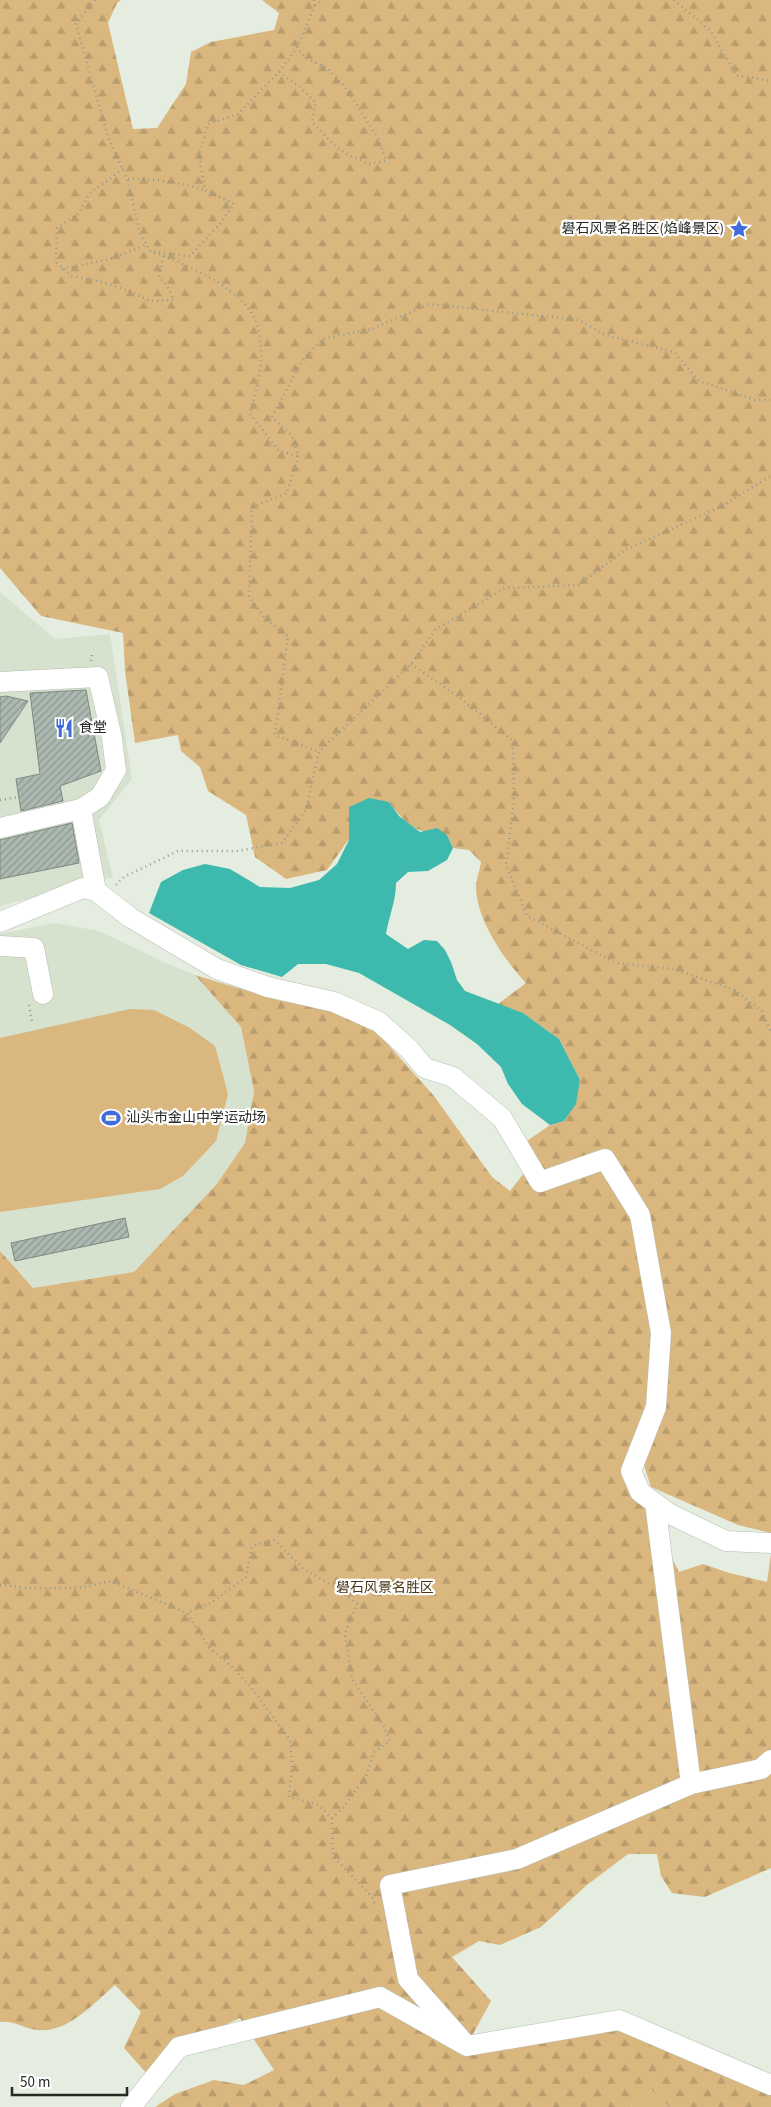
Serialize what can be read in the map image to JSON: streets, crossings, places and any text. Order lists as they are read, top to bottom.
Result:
{
  "parks": ["礐石风景名胜区"],
  "places": {
    "place": ["礐石风景名胜区(焰峰景区)"],
    "restaurant": ["食堂"],
    "sports": ["汕头市金山中学运动场"]
  },
  "scale_bar": "50 m"
}
